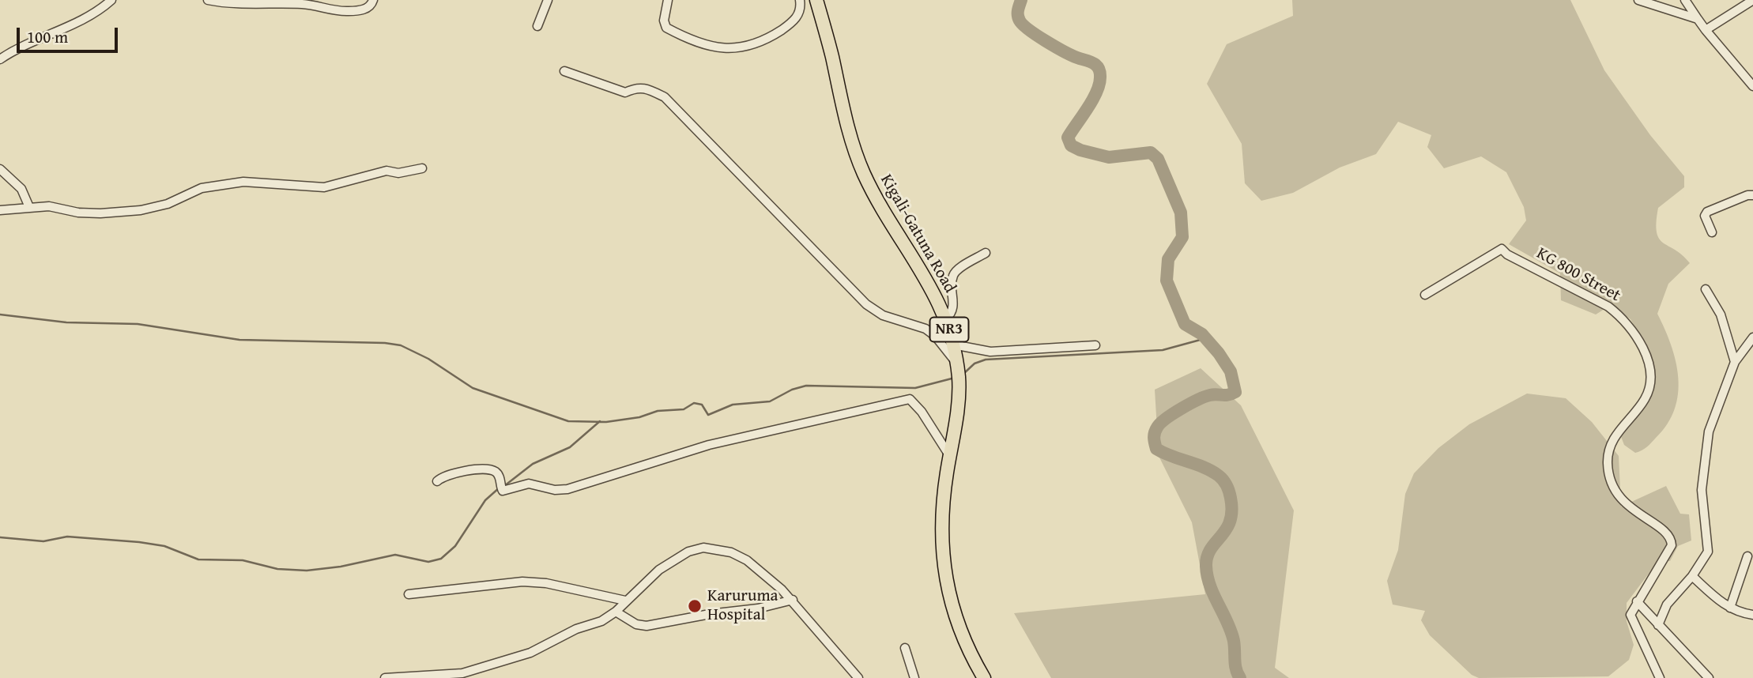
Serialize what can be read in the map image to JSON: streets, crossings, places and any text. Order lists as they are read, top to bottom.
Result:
{
  "streets": {
    "highway": ["Kigali-Gatuna Road", "NR3"],
    "street": ["KG 800 Street"]
  },
  "places": ["Karuruma Hospital"],
  "scale_bar": "100 m"
}
